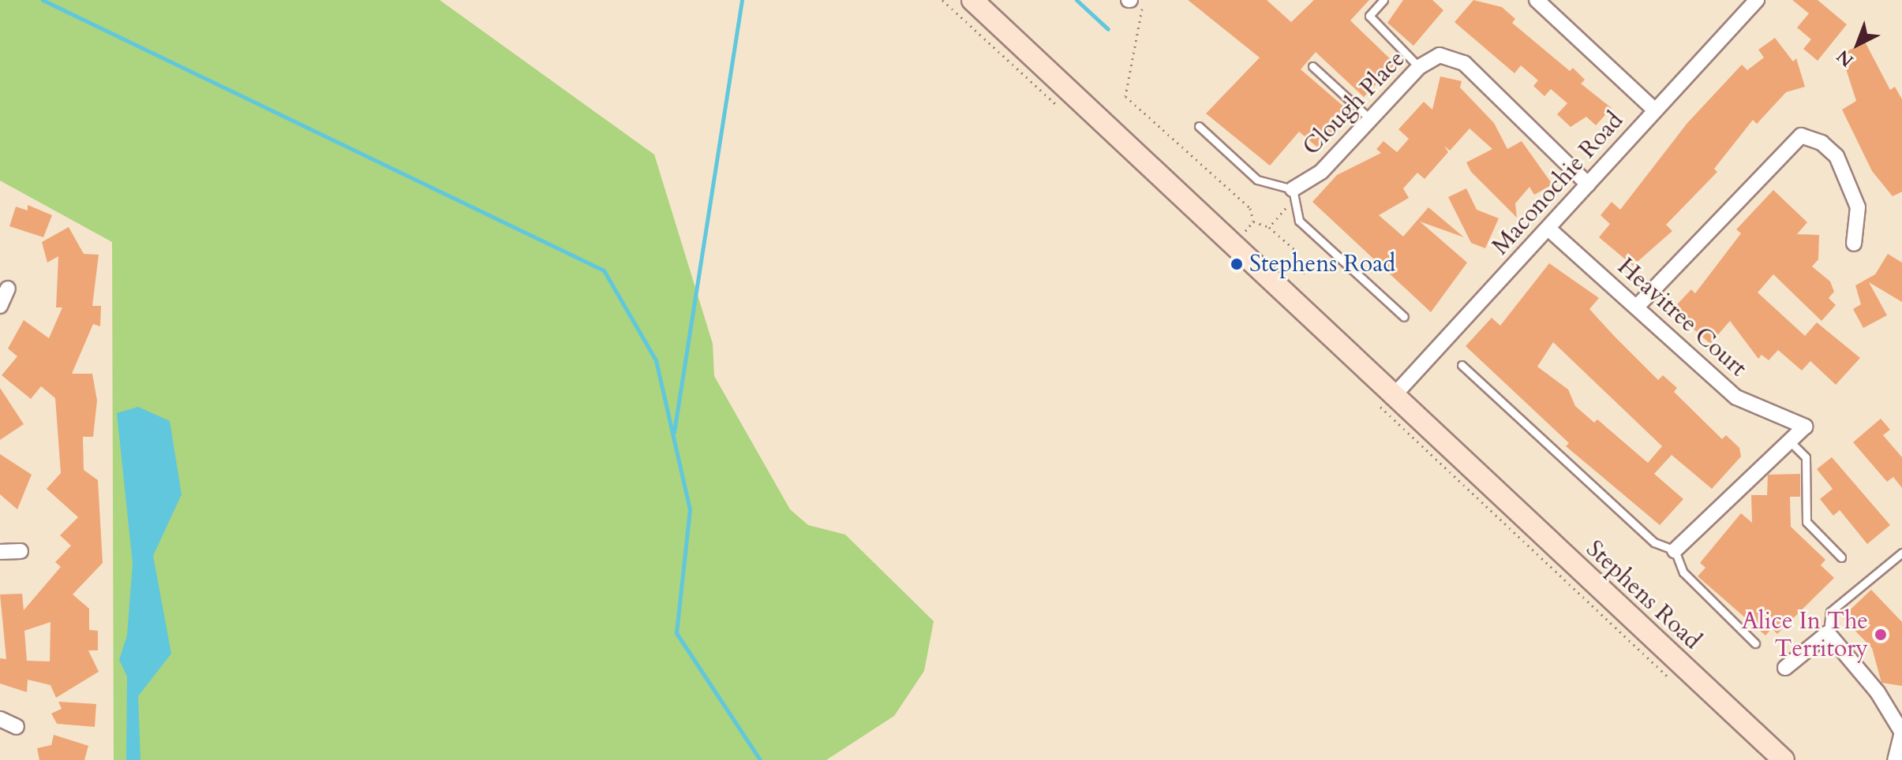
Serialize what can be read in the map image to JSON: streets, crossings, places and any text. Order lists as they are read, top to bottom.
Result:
{
  "streets": {
    "street": [
      "Clough Place",
      "Maconochie Road",
      "Heavitree Court",
      "Stephens Road"
    ]
  },
  "crossings": [
    ["Clough Place", "Maconochie Road"],
    ["Maconochie Road", "Heavitree Court"],
    ["Maconochie Road", "Stephens Road"]
  ],
  "places": ["Stephens Road", "Alice In The Territory"],
  "north": "bottom left"
}
